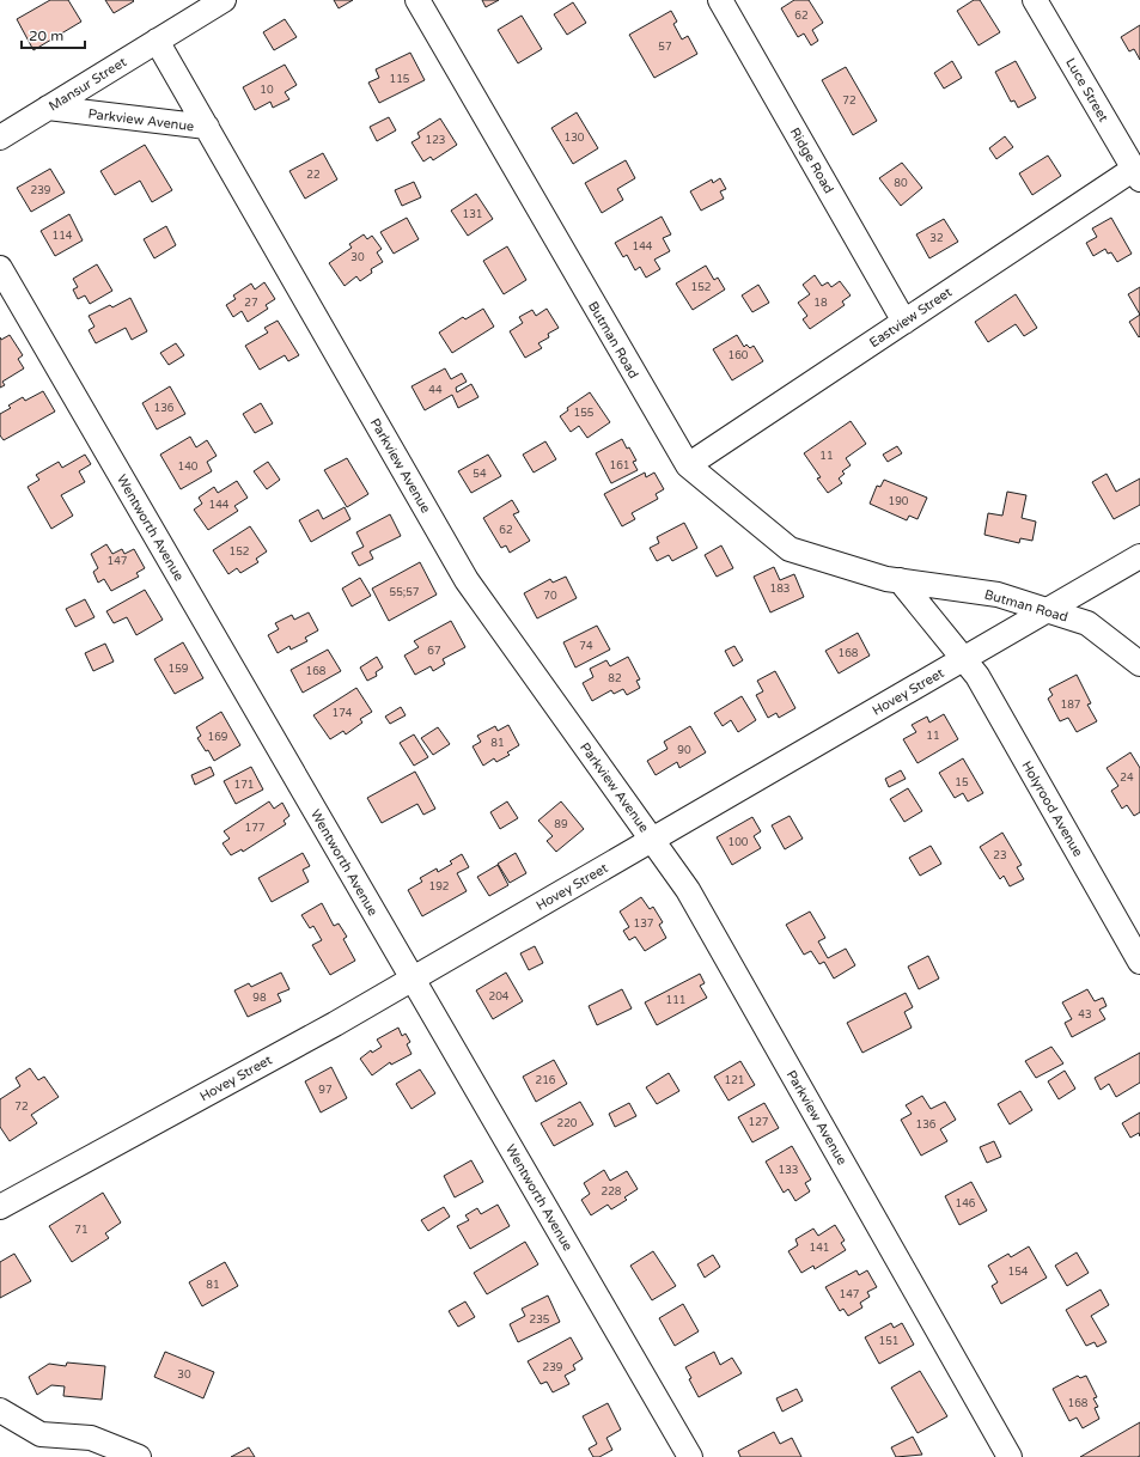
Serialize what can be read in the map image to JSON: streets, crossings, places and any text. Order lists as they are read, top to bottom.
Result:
{
  "streets": {
    "street": [
      "Mansur Street",
      "Luce Street",
      "Parkview Avenue",
      "Ridge Road",
      "Eastview Street",
      "Butman Road",
      "Wentworth Avenue",
      "Hovey Street",
      "Holyrood Avenue"
    ]
  },
  "crossings": [
    ["Mansur Street", "Parkview Avenue"],
    ["Luce Street", "Eastview Street"],
    ["Parkview Avenue", "Hovey Street"],
    ["Ridge Road", "Eastview Street"],
    ["Eastview Street", "Butman Road"],
    ["Butman Road", "Hovey Street"],
    ["Wentworth Avenue", "Hovey Street"],
    ["Hovey Street", "Holyrood Avenue"]
  ],
  "house_numbers": [
    "62",
    "57",
    "115",
    "10",
    "72",
    "130",
    "123",
    "22",
    "80",
    "239",
    "131",
    "114",
    "32",
    "144",
    "30",
    "152",
    "27",
    "18",
    "160",
    "44",
    "136",
    "155",
    "11",
    "161",
    "140",
    "54",
    "190",
    "144",
    "62",
    "152",
    "147",
    "183",
    "55;57",
    "70",
    "74",
    "67",
    "168",
    "159",
    "168",
    "82",
    "187",
    "174",
    "11",
    "169",
    "81",
    "90",
    "24",
    "15",
    "171",
    "89",
    "177",
    "100",
    "23",
    "192",
    "137",
    "204",
    "98",
    "111",
    "43",
    "216",
    "121",
    "97",
    "72",
    "127",
    "220",
    "136",
    "133",
    "228",
    "146",
    "71",
    "141",
    "154",
    "81",
    "147",
    "235",
    "151",
    "239",
    "30",
    "168"
  ],
  "scale_bar": "20 m"
}
